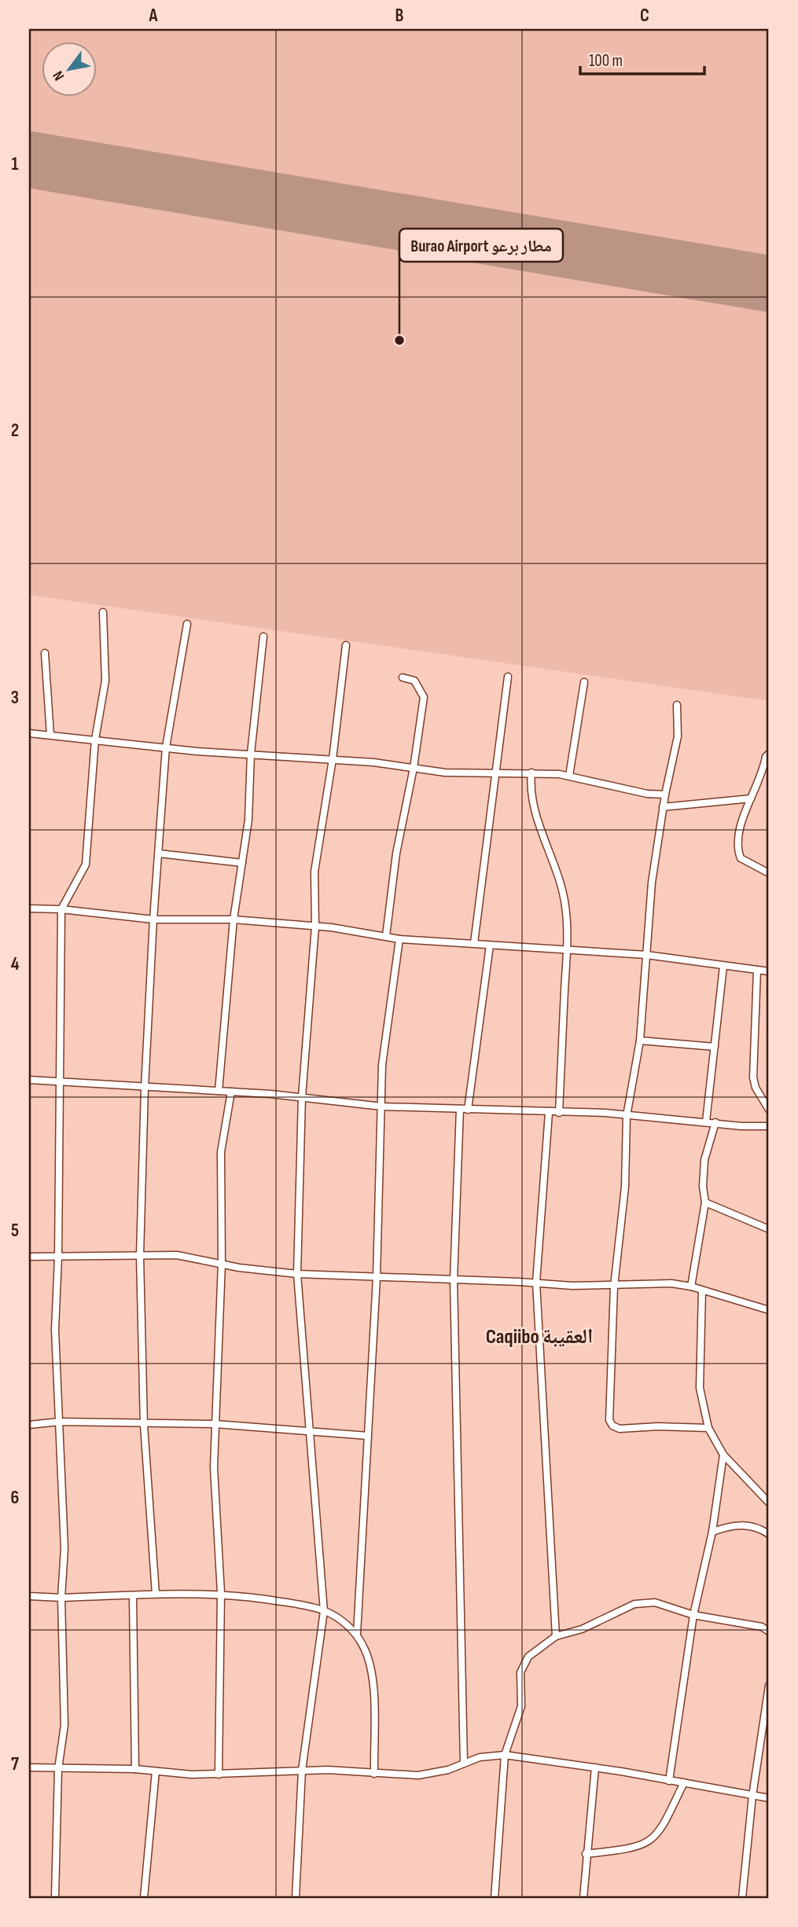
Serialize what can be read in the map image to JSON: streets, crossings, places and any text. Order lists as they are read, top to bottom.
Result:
{
  "districts": ["Caqiibo العقيبة"],
  "places": ["Burao Airport مطار برعو"],
  "scale_bar": "100 m",
  "north": "bottom left",
  "grid": {
    "columns": ["A", "B", "C"],
    "rows": [
      "1",
      "2",
      "3",
      "4",
      "5",
      "6",
      "7"
    ]
  }
}
